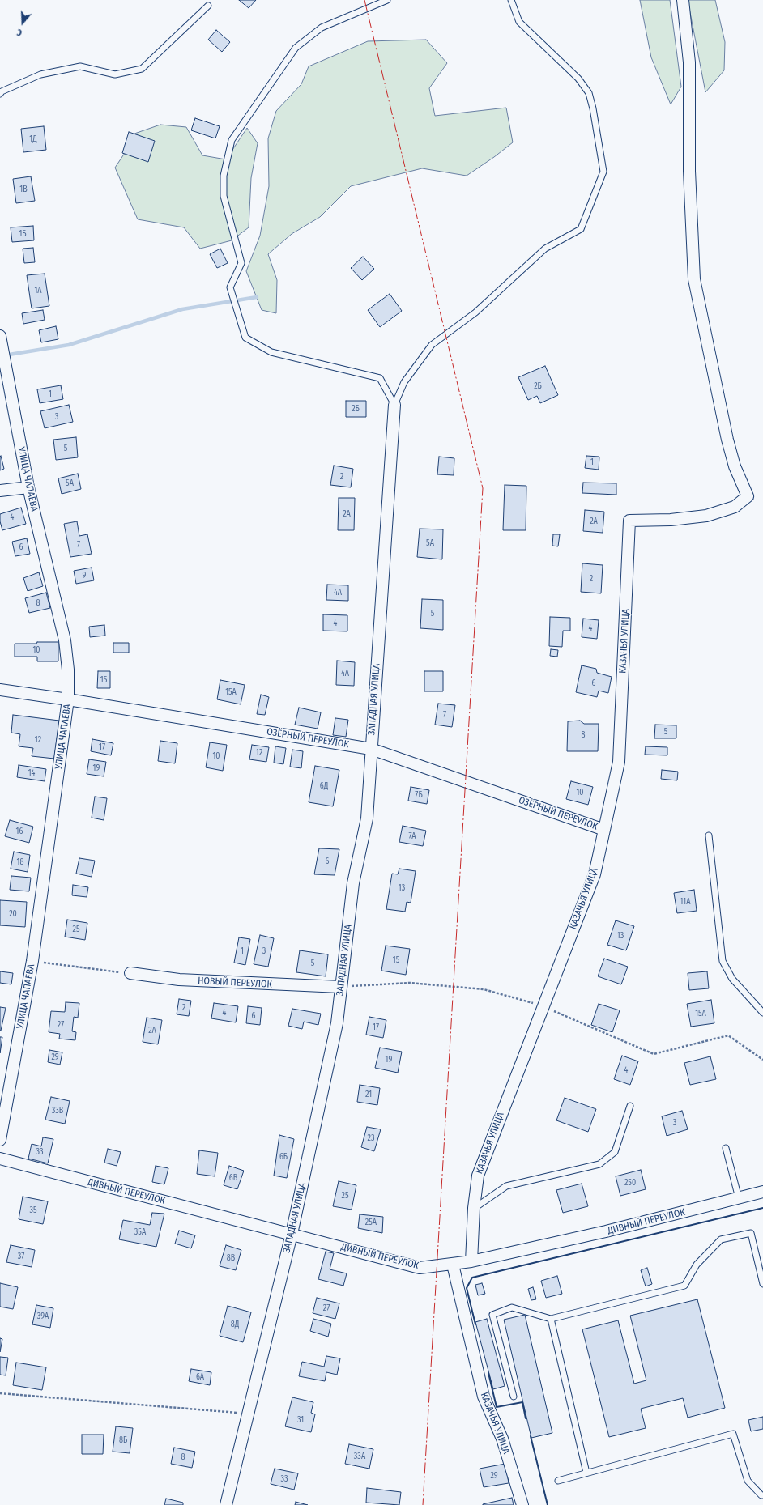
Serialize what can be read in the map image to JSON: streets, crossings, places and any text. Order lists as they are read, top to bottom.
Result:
{
  "streets": {
    "street": [
      "УЛИЦА ЧАПАЕВА",
      "КАЗАЧЬЯ УЛИЦА",
      "ЗАПАДНАЯ УЛИЦА",
      "ОЗЁРНЫЙ ПЕРЕУЛОК",
      "НОВЫЙ ПЕРЕУЛОК",
      "ДИВНЫЙ ПЕРЕУЛОК"
    ]
  },
  "crossings": [
    ["УЛИЦА ЧАПАЕВА", "ОЗЁРНЫЙ ПЕРЕУЛОК"],
    ["КАЗАЧЬЯ УЛИЦА", "ОЗЁРНЫЙ ПЕРЕУЛОК"],
    ["КАЗАЧЬЯ УЛИЦА", "ДИВНЫЙ ПЕРЕУЛОК"],
    ["ЗАПАДНАЯ УЛИЦА", "ОЗЁРНЫЙ ПЕРЕУЛОК"],
    ["ЗАПАДНАЯ УЛИЦА", "НОВЫЙ ПЕРЕУЛОК"],
    ["ЗАПАДНАЯ УЛИЦА", "ДИВНЫЙ ПЕРЕУЛОК"]
  ],
  "house_numbers": [
    "1Д",
    "1В",
    "1Б",
    "1А",
    "2Б",
    "1",
    "2Б",
    "3",
    "5",
    "1",
    "2",
    "5А",
    "2А",
    "4",
    "2А",
    "5А",
    "7",
    "6",
    "9",
    "2",
    "4А",
    "8",
    "5",
    "4",
    "4",
    "10",
    "4А",
    "15",
    "6",
    "15А",
    "7",
    "5",
    "8",
    "12",
    "17",
    "12",
    "10",
    "19",
    "14",
    "6Д",
    "10",
    "7Б",
    "16",
    "7А",
    "6",
    "18",
    "13",
    "11А",
    "20",
    "25",
    "13",
    "1",
    "3",
    "15",
    "5",
    "2",
    "4",
    "15А",
    "6",
    "27",
    "17",
    "2А",
    "29",
    "19",
    "4",
    "21",
    "33В",
    "3",
    "23",
    "33",
    "6Б",
    "6В",
    "250",
    "25",
    "35",
    "25А",
    "35А",
    "37",
    "8В",
    "27",
    "39А",
    "8Д",
    "6А",
    "31",
    "8Б",
    "33А",
    "8",
    "29",
    "33"
  ],
  "north": "bottom"
}
